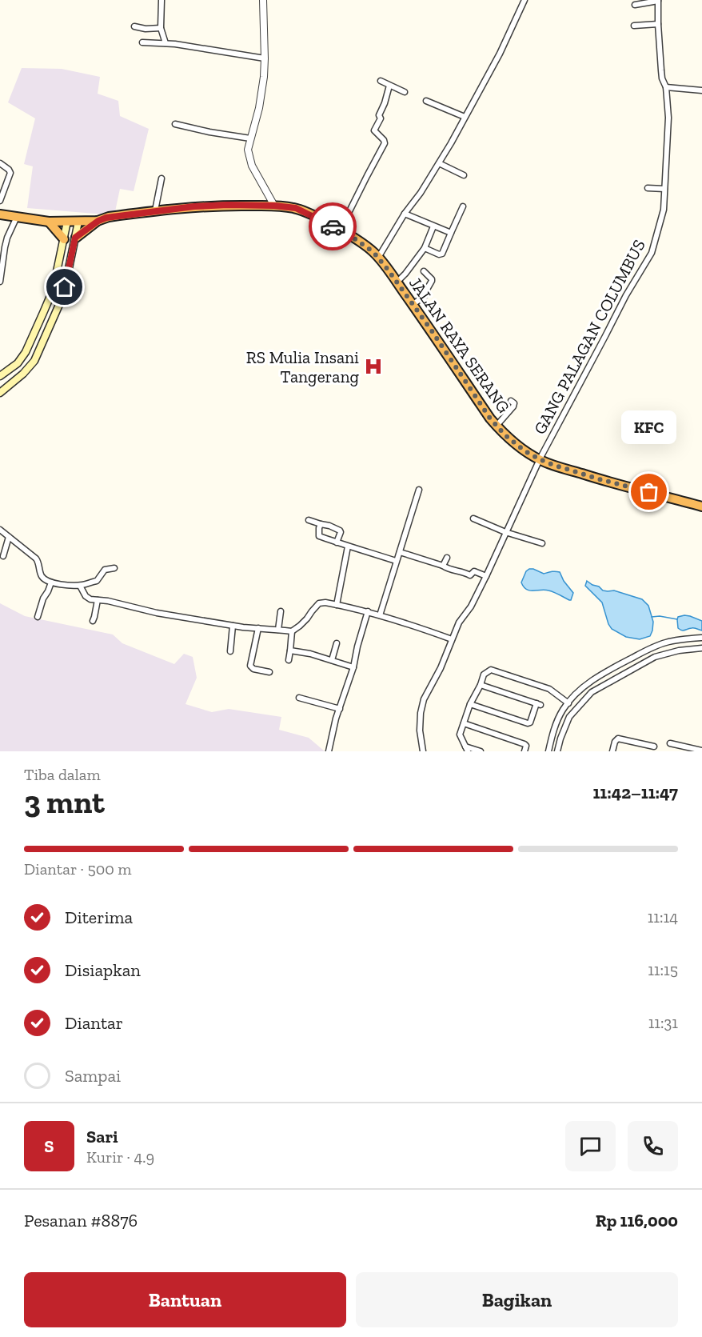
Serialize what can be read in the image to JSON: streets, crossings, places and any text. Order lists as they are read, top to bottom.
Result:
{
  "streets": {
    "highway": ["JALAN RAYA SERANG"],
    "street": ["GANG PALAGAN COLUMBUS"]
  },
  "crossings": [
    ["GANG PALAGAN COLUMBUS", "JALAN RAYA SERANG"]
  ],
  "places": {
    "hospital": ["RS Mulia Insani Tangerang"],
    "other": ["KFC"]
  },
  "page": {
    "bubble": "KFC",
    "heading": ["3 mnt", "Tiba dalam", "11:42–11:47"],
    "panel": [
      "Sari",
      "Kurir · 4.9",
      "Pesanan #8876",
      "Rp 116,000"
    ],
    "bar": "Diantar · 500 m",
    "list": [
      ["Diterima", "11:14"],
      ["Disiapkan", "11:15"],
      ["Diantar", "11:31"],
      "Sampai"
    ],
    "round": "S",
    "buttons": ["Bantuan", "Bagikan"]
  }
}
